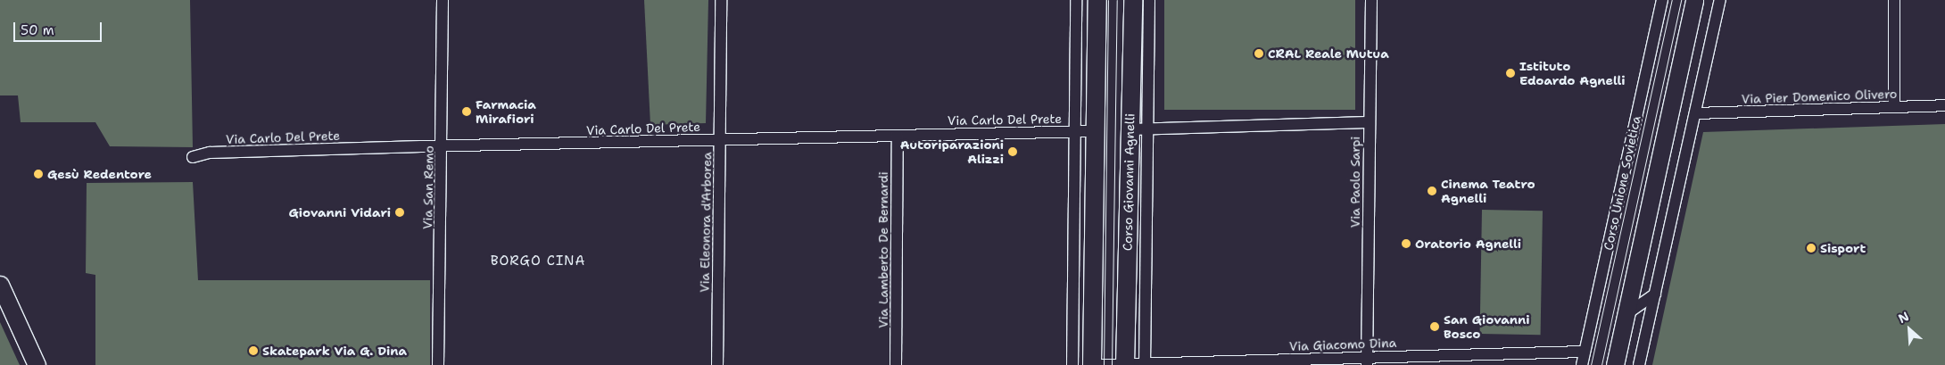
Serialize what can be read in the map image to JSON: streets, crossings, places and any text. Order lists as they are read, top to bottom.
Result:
{
  "streets": {
    "main road": ["Corso Giovanni Agnelli"],
    "street": [
      "Via Pier Domenico Olivero",
      "Via Carlo Del Prete",
      "Via Paolo Sarpi",
      "Corso Unione Sovietica",
      "Via San Remo",
      "Via Eleonora d'Arborea",
      "Via Lamberto De Bernardi",
      "Via Giacomo Dina"
    ]
  },
  "crossings": [
    ["Via Carlo Del Prete", "Via San Remo"],
    ["Via Carlo Del Prete", "Via Eleonora d'Arborea"],
    ["Via Carlo Del Prete", "Via Lamberto De Bernardi"],
    ["Corso Giovanni Agnelli", "Via Giacomo Dina"],
    ["Via Paolo Sarpi", "Via Giacomo Dina"],
    ["Corso Unione Sovietica", "Via Giacomo Dina"]
  ],
  "districts": ["BORGO CINA"],
  "places": [
    "CRAL Reale Mutua",
    "Istituto Edoardo Agnelli",
    "Farmacia Mirafiori",
    "Autoriparazioni Alizzi",
    "Gesù Redentore",
    "Cinema Teatro Agnelli",
    "Giovanni Vidari",
    "Oratorio Agnelli",
    "Sisport",
    "San Giovanni Bosco",
    "Skatepark Via G. Dina"
  ],
  "scale_bar": "50 m",
  "north": "top left"
}
